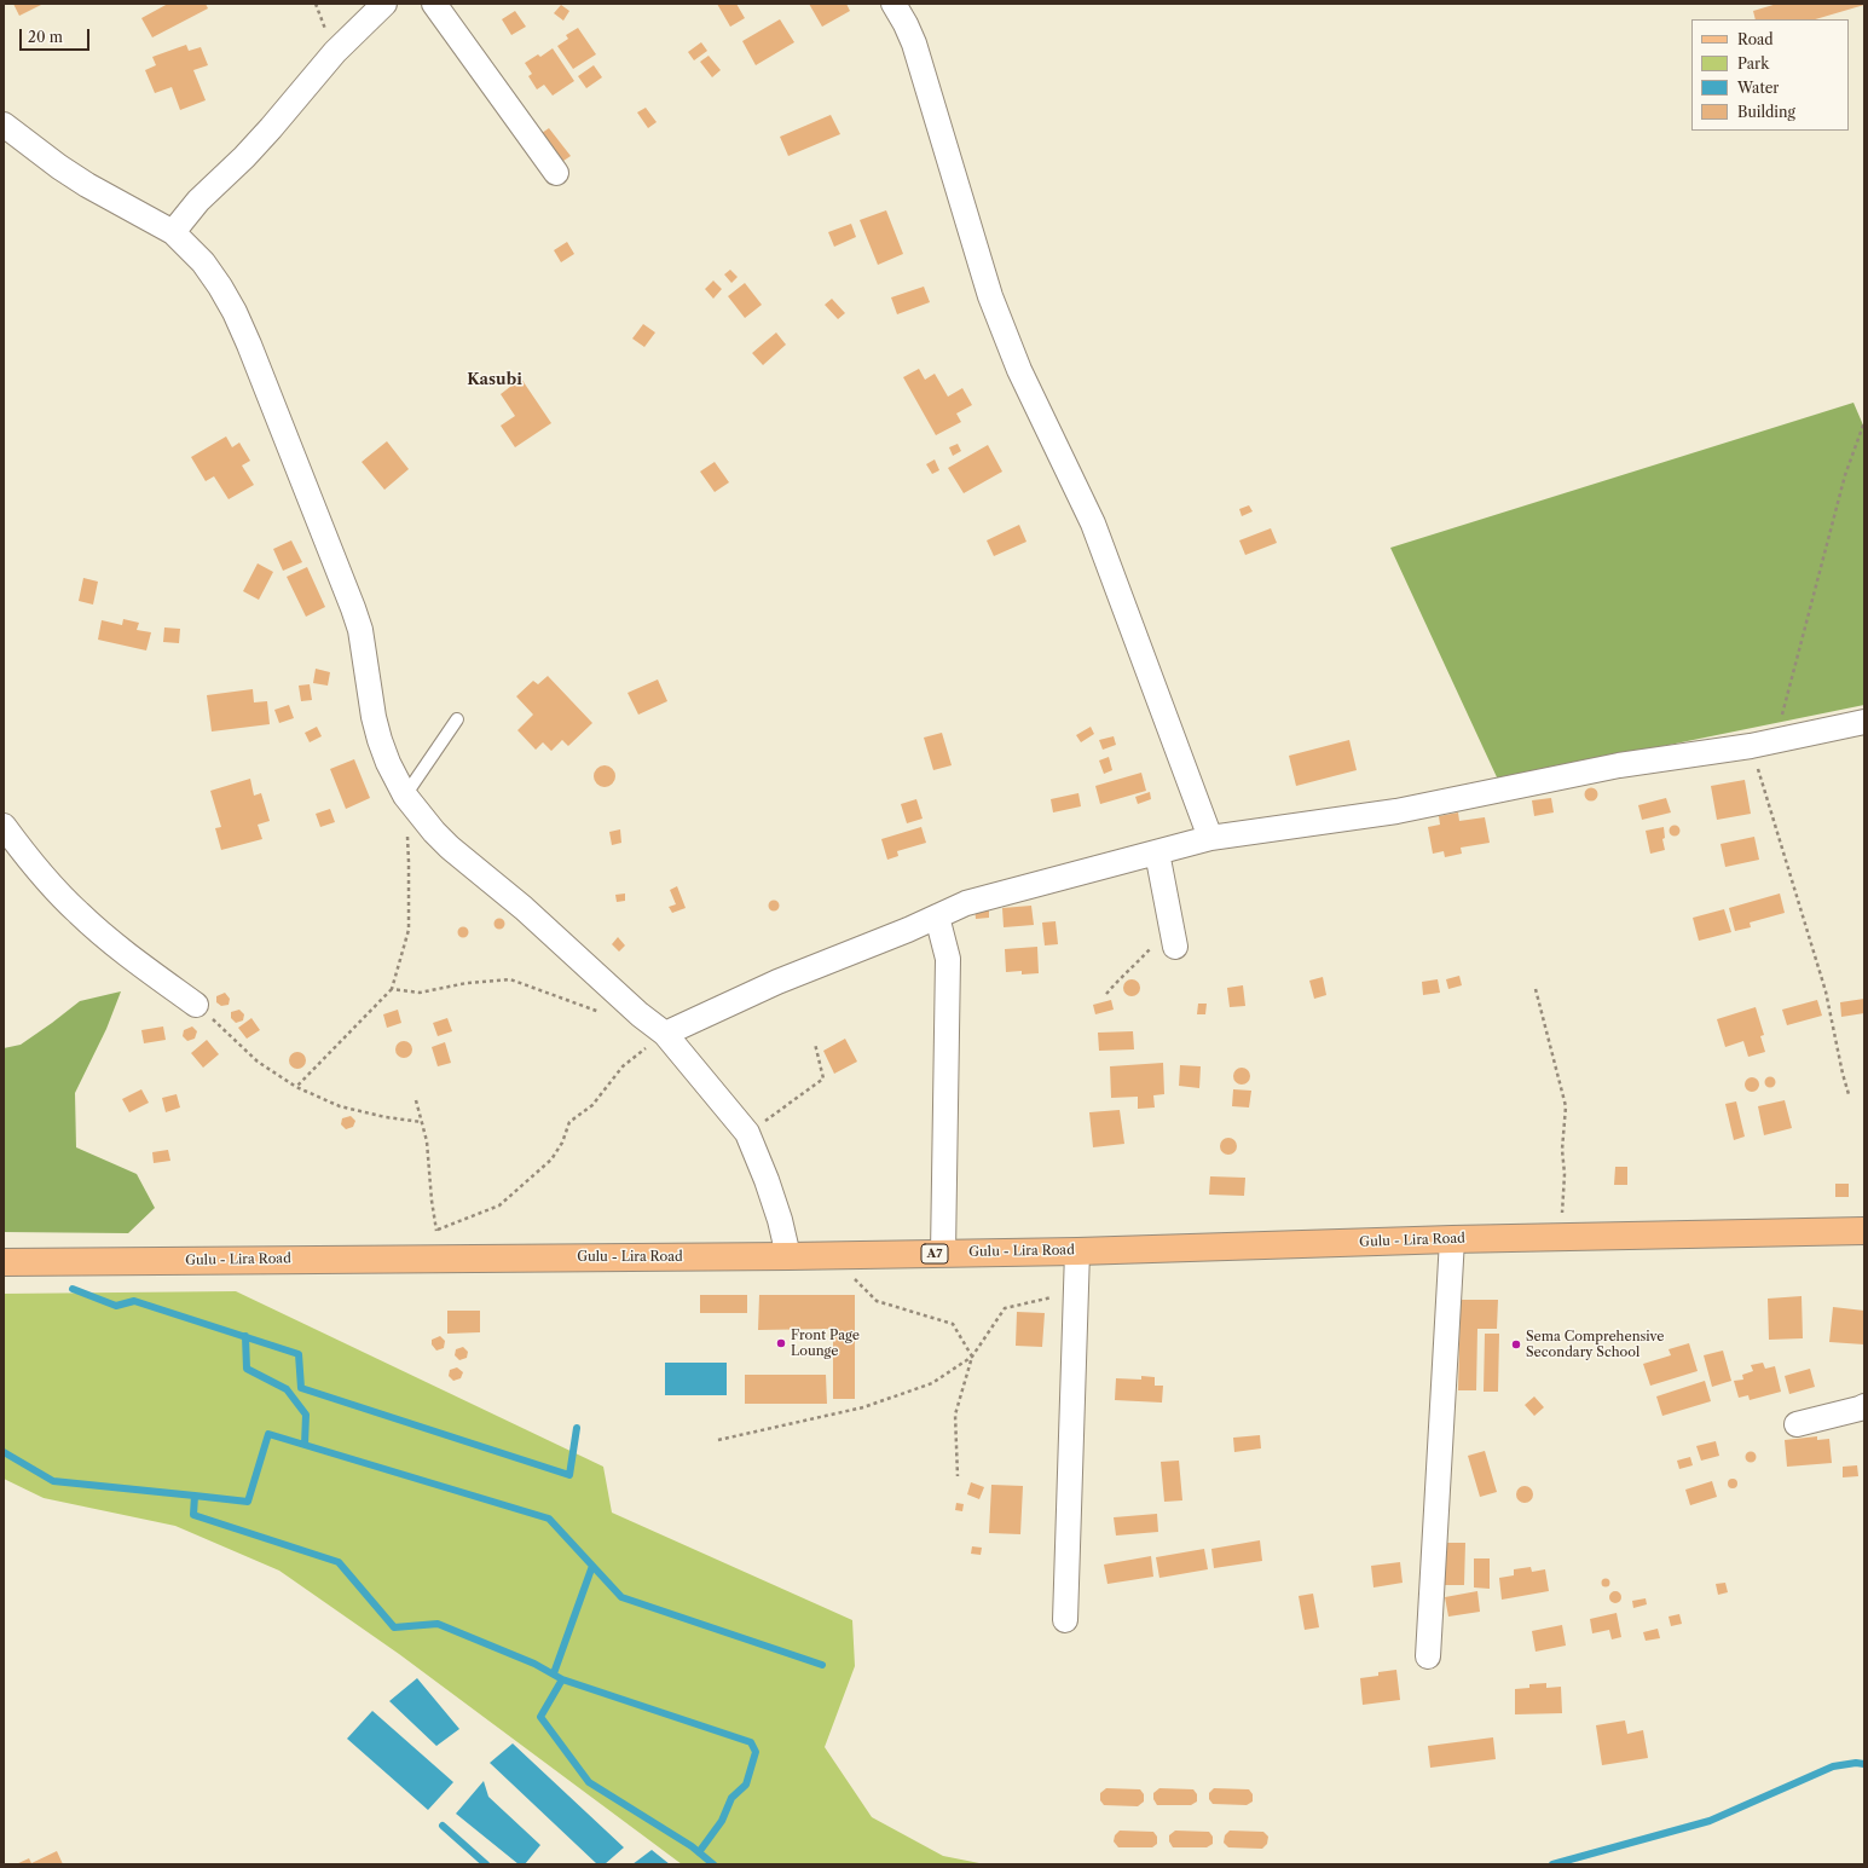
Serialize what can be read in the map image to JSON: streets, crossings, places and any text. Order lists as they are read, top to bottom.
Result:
{
  "streets": {
    "main road": ["Gulu - Lira Road", "A7"]
  },
  "districts": ["Kasubi"],
  "places": ["Front Page Lounge", "Sema Comprehensive Secondary School"],
  "legend": [
    "Road",
    "Park",
    "Water",
    "Building"
  ],
  "scale_bar": "20 m"
}
